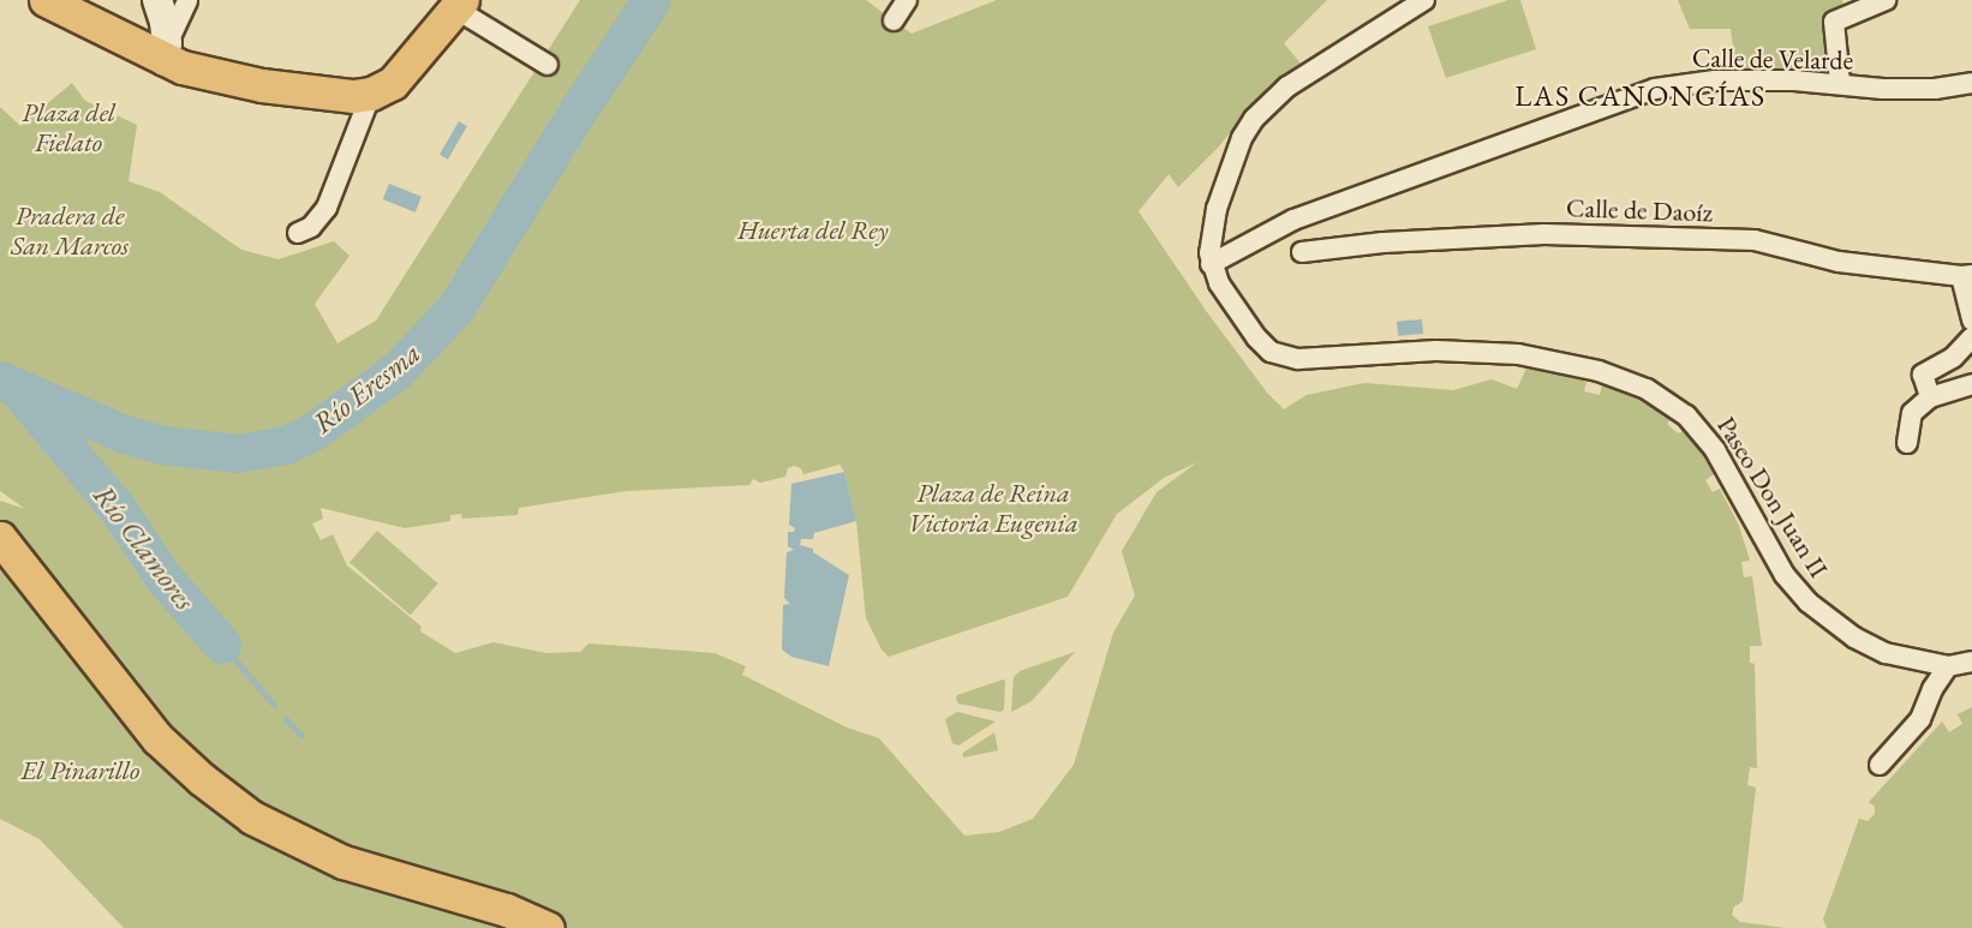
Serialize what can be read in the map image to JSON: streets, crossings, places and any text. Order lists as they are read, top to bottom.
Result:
{
  "streets": {
    "street": ["Calle de Velarde", "Calle de Daoíz", "Paseo Don Juan II"]
  },
  "crossings": [
    ["Calle de Velarde", "Paseo Don Juan II"]
  ],
  "districts": ["LAS CANONGÍAS"],
  "water": ["Río Eresma", "Río Clamores"],
  "parks": [
    "Plaza del Fielato",
    "Pradera de San Marcos",
    "Huerta del Rey",
    "Plaza de Reina Victoria Eugenia",
    "El Pinarillo"
  ]
}
